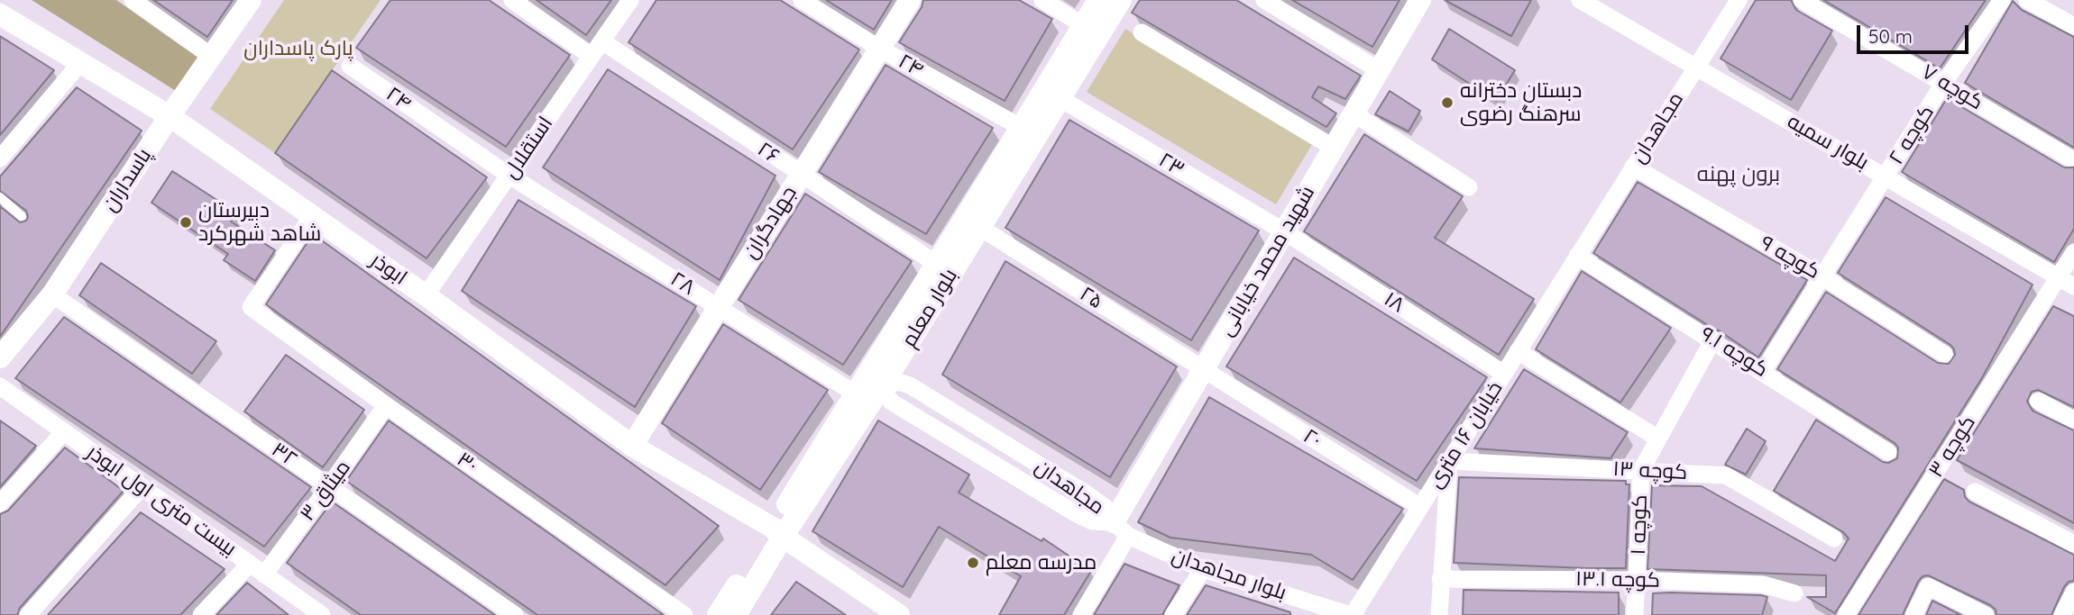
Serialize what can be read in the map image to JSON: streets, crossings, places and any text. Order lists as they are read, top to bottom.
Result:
{
  "streets": {
    "street": [
      "۲۴",
      "کوچه ۷",
      "مجاهدان",
      "کوچه ۲",
      "بلوار سمیه",
      "استقلال",
      "۲۶",
      "۲۳",
      "پاسداران",
      "جهادگران",
      "کوچه ۹",
      "شهید محمد خیابانی",
      "ابوذر",
      "۲۸",
      "۲۵",
      "۱۸",
      "بلوار معلم",
      "کوچه ۹.۱",
      "خیابان ۱۶ متری",
      "۲۰",
      "کوچه ۳",
      "۳۲",
      "۳۰",
      "کوچه ۱۳",
      "میثاق ۳",
      "بیست متری اول ابوذر",
      "کوچه ۱",
      "بلوار مجاهدان",
      "کوچه ۱۳.۱"
    ]
  },
  "crossings": [
    ["۲۴", "استقلال"],
    ["۲۴", "جهادگران"],
    ["۲۴", "۲۸"],
    ["۲۴", "بلوار معلم"],
    ["کوچه ۷", "کوچه ۲"],
    ["مجاهدان", "بلوار سمیه"],
    ["مجاهدان", "کوچه ۹"],
    ["مجاهدان", "شهید محمد خیابانی"],
    ["مجاهدان", "۲۸"],
    ["مجاهدان", "بلوار معلم"],
    ["مجاهدان", "کوچه ۹.۱"],
    ["مجاهدان", "خیابان ۱۶ متری"],
    ["مجاهدان", "بلوار مجاهدان"],
    ["کوچه ۲", "بلوار سمیه"],
    ["بلوار سمیه", "کوچه ۳"],
    ["استقلال", "۲۶"],
    ["استقلال", "ابوذر"],
    ["استقلال", "۲۸"],
    ["۲۶", "جهادگران"],
    ["۲۶", "بلوار معلم"],
    ["۲۳", "شهید محمد خیابانی"],
    ["۲۳", "۱۸"],
    ["۲۳", "بلوار معلم"],
    ["پاسداران", "ابوذر"],
    ["پاسداران", "۳۲"],
    ["جهادگران", "ابوذر"],
    ["جهادگران", "۲۸"],
    ["شهید محمد خیابانی", "۲۵"],
    ["شهید محمد خیابانی", "۱۸"],
    ["شهید محمد خیابانی", "۲۰"],
    ["شهید محمد خیابانی", "بلوار مجاهدان"],
    ["ابوذر", "بلوار معلم"],
    ["ابوذر", "۳۰"],
    ["۲۸", "بلوار معلم"],
    ["۲۵", "بلوار معلم"],
    ["۲۵", "۲۰"],
    ["۱۸", "خیابان ۱۶ متری"],
    ["کوچه ۹.۱", "خیابان ۱۶ متری"],
    ["کوچه ۹.۱", "کوچه ۱"],
    ["خیابان ۱۶ متری", "۲۰"],
    ["خیابان ۱۶ متری", "کوچه ۱۳"],
    ["خیابان ۱۶ متری", "بلوار مجاهدان"],
    ["۳۲", "میثاق ۳"],
    ["۳۰", "میثاق ۳"],
    ["کوچه ۱۳", "کوچه ۱"],
    ["میثاق ۳", "بیست متری اول ابوذر"],
    ["کوچه ۱", "کوچه ۱۳.۱"]
  ],
  "districts": ["برون پهنه"],
  "parks": ["پارک پاسداران"],
  "places": ["دبستان دخترانه سرهنگ رضوی", "دبیرستان‌ شاهد شهرکرد", "مدرسه معلم"],
  "scale_bar": "50 m"
}
